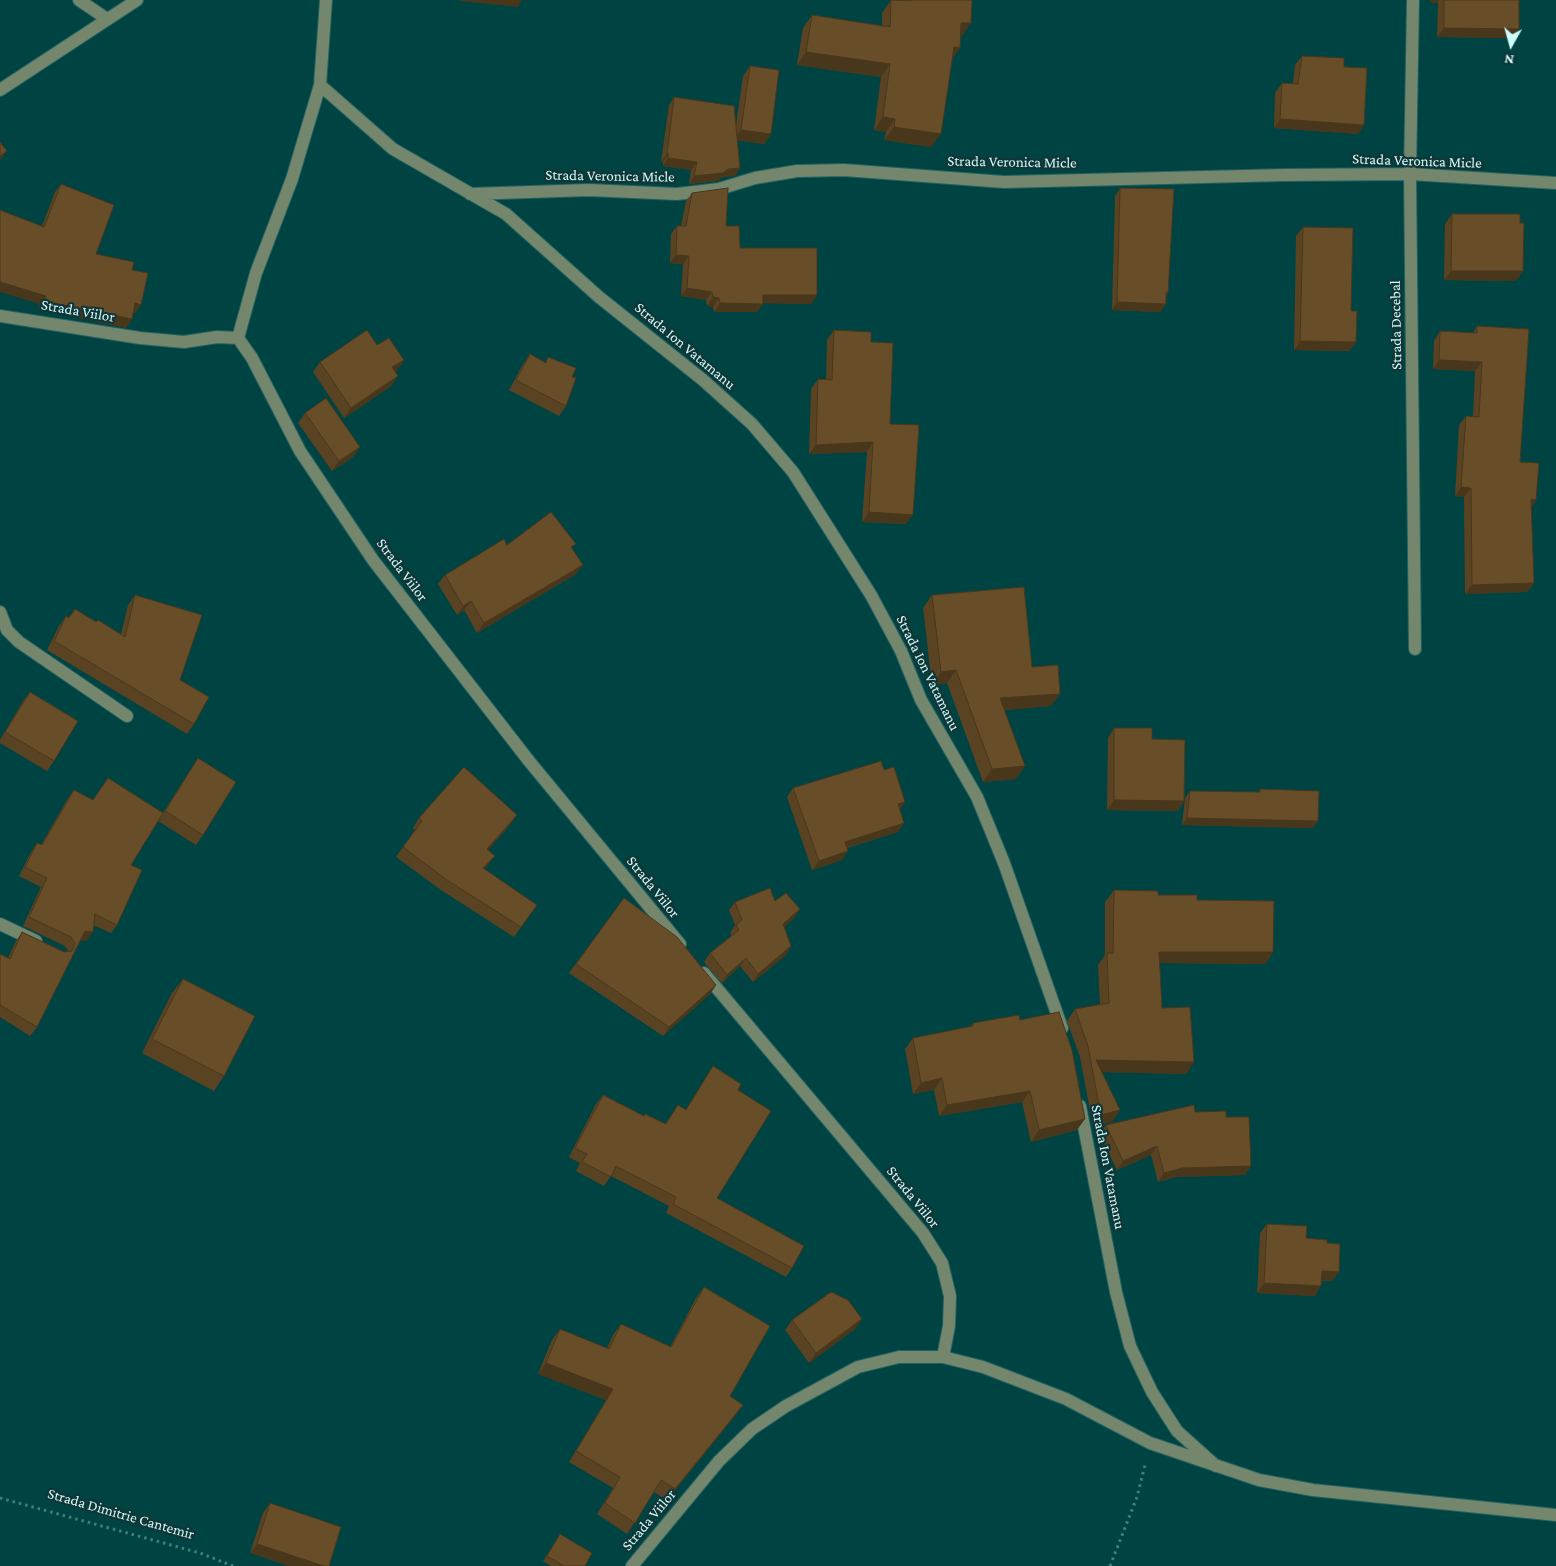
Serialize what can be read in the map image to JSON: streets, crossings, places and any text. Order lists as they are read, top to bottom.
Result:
{
  "streets": {
    "street": [
      "Strada Veronica Micle",
      "Strada Viilor",
      "Strada Decebal",
      "Strada Ion Vatamanu"
    ],
    "path": ["Strada Dimitrie Cantemir"]
  },
  "crossings": [
    ["Strada Veronica Micle", "Strada Decebal"],
    ["Strada Veronica Micle", "Strada Ion Vatamanu"]
  ],
  "north": "bottom"
}
